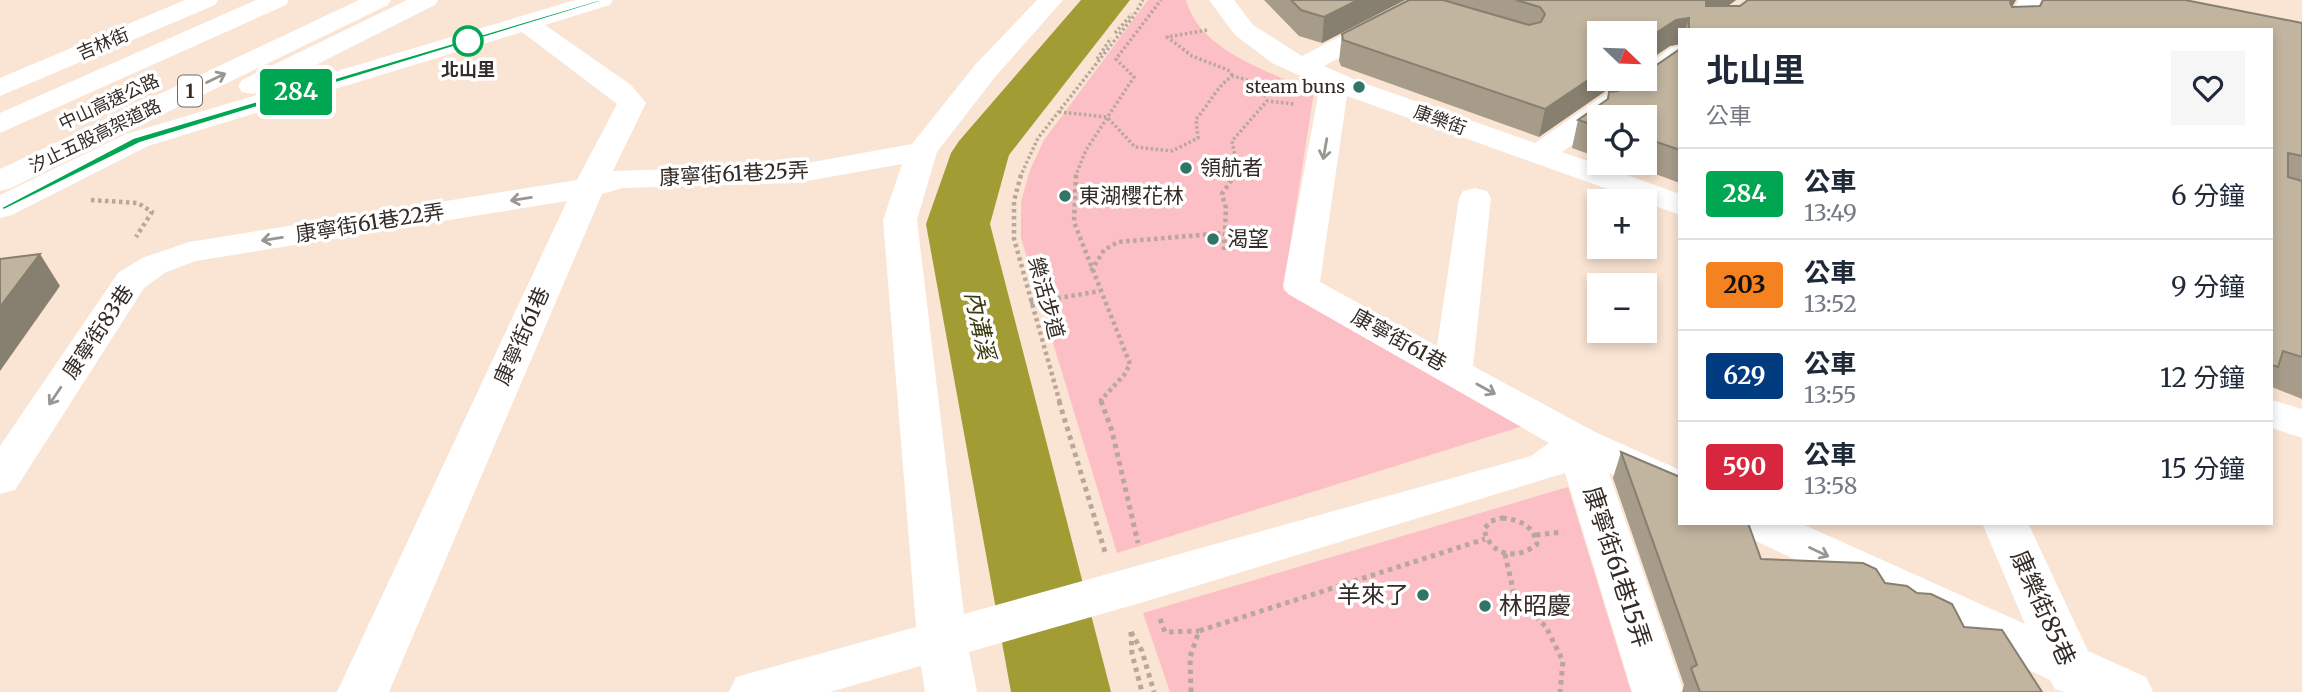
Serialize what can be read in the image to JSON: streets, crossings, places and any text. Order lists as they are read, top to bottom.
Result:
{
  "streets": {
    "main road": [
      "吉林街",
      "1",
      "中山高速公路",
      "康樂街",
      "汐止五股高架道路",
      "康寧街61巷25弄",
      "康寧街61巷22弄",
      "康寧街83巷",
      "康寧街61巷",
      "康寧街61巷15弄",
      "康樂街85巷"
    ],
    "path": ["樂活步道"]
  },
  "crossings": [
    ["康樂街", "康寧街61巷"],
    ["康寧街61巷25弄", "康寧街61巷22弄"],
    ["康寧街61巷25弄", "康寧街61巷"],
    ["康寧街61巷22弄", "康寧街83巷"],
    ["康寧街61巷22弄", "康寧街61巷"],
    ["康寧街61巷", "康寧街61巷15弄"]
  ],
  "one_way": ["康寧街83巷"],
  "water": ["內溝溪"],
  "places": [
    "北山里",
    "steam buns",
    "領航者",
    "東湖櫻花林",
    "渴望",
    "羊來了",
    "林昭慶"
  ],
  "lines": ["bus line 284"],
  "north": "bottom right",
  "page": {
    "on_map": "284",
    "map_buttons": ["+", "−"],
    "heading": ["北山里", "公車"],
    "list": [
      {
        "mark": "284",
        "name": "公車",
        "note": "13:49",
        "value": "6 分鐘"
      },
      {
        "mark": "203",
        "name": "公車",
        "note": "13:52",
        "value": "9 分鐘"
      },
      {
        "mark": "629",
        "name": "公車",
        "note": "13:55",
        "value": "12 分鐘"
      },
      {
        "mark": "590",
        "name": "公車",
        "note": "13:58",
        "value": "15 分鐘"
      }
    ]
  }
}
